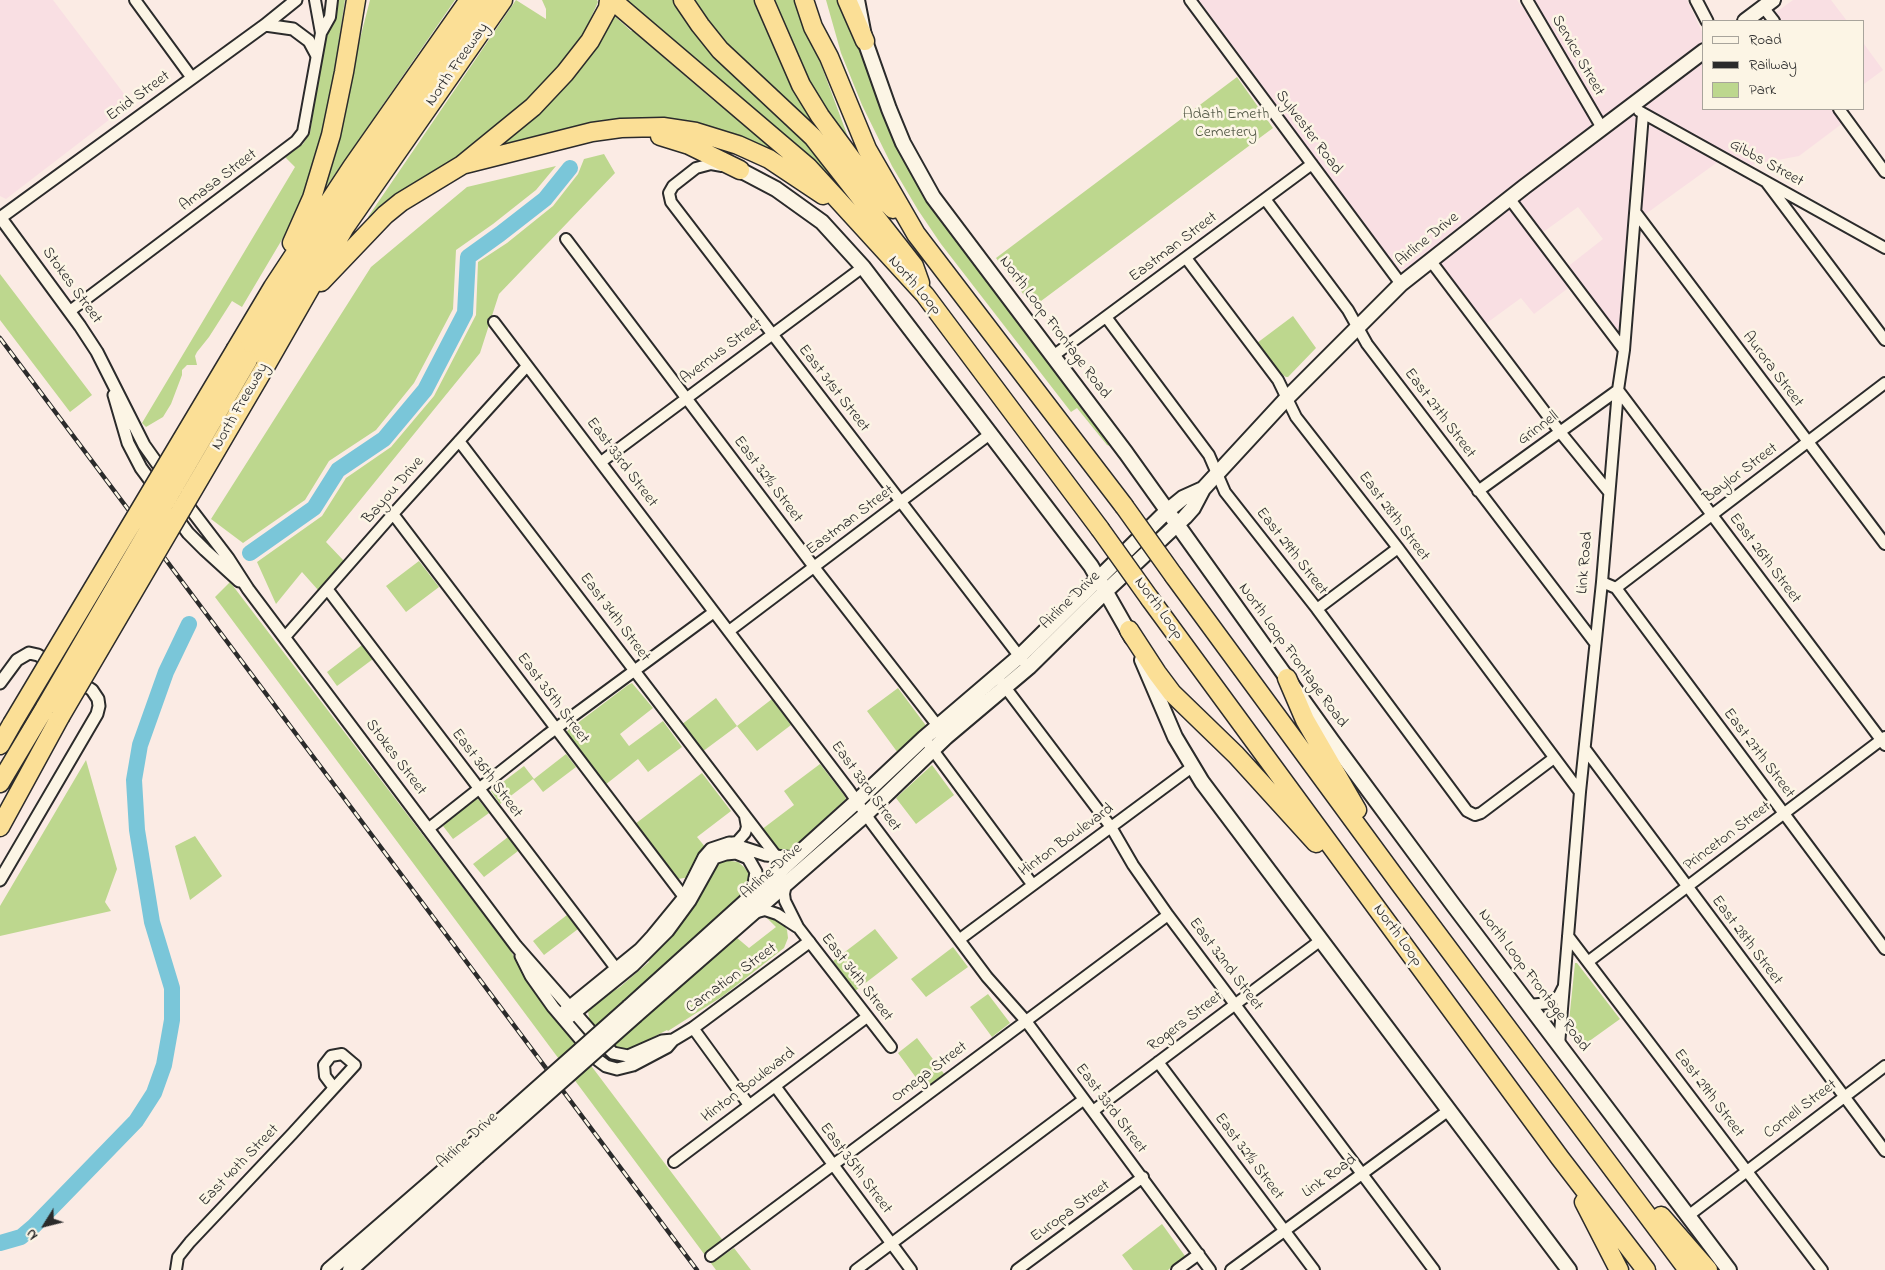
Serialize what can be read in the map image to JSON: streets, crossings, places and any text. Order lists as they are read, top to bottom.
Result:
{
  "streets": {
    "highway": ["North Freeway", "North Loop"],
    "main road": ["Airline Drive", "North Loop Frontage Road"],
    "street": [
      "Service Street",
      "Enid Street",
      "Sylvester Road",
      "Gibbs Street",
      "Amasa Street",
      "Eastman Street",
      "Stokes Street",
      "Avernus Street",
      "Aurora Street",
      "East 31st Street",
      "East 27th Street",
      "Grinnell",
      "East 33rd Street",
      "Baylor Street",
      "East 32½ Street",
      "Bayou Drive",
      "East 28th Street",
      "East 29th Street",
      "East 26th Street",
      "Link Road",
      "East 34th Street",
      "East 35th Street",
      "East 36th Street",
      "Princeton Street",
      "Hinton Boulevard",
      "East 32nd Street",
      "Carnation Street",
      "Rogers Street",
      "Omega Street",
      "Cornell Street",
      "East 40th Street",
      "Europa Street"
    ]
  },
  "crossings": [
    ["Service Street", "Airline Drive"],
    ["Enid Street", "Stokes Street"],
    ["Sylvester Road", "Airline Drive"],
    ["Sylvester Road", "Eastman Street"],
    ["Gibbs Street", "Airline Drive"],
    ["Gibbs Street", "Link Road"],
    ["Amasa Street", "Stokes Street"],
    ["Airline Drive", "Stokes Street"],
    ["Airline Drive", "North Loop Frontage Road"],
    ["Airline Drive", "East 31st Street"],
    ["Airline Drive", "East 27th Street"],
    ["Airline Drive", "East 33rd Street"],
    ["Airline Drive", "East 32½ Street"],
    ["Airline Drive", "East 28th Street"],
    ["Airline Drive", "East 29th Street"],
    ["Airline Drive", "East 34th Street"],
    ["Airline Drive", "East 35th Street"],
    ["Airline Drive", "East 36th Street"],
    ["Airline Drive", "East 32nd Street"],
    ["Eastman Street", "North Loop Frontage Road"],
    ["Eastman Street", "East 31st Street"],
    ["Eastman Street", "East 27th Street"],
    ["Eastman Street", "East 33rd Street"],
    ["Eastman Street", "East 32½ Street"],
    ["Eastman Street", "East 28th Street"],
    ["Eastman Street", "East 29th Street"],
    ["Stokes Street", "Bayou Drive"],
    ["Stokes Street", "Carnation Street"],
    ["North Loop Frontage Road", "Link Road"],
    ["North Loop Frontage Road", "Cornell Street"],
    ["Avernus Street", "East 31st Street"],
    ["Avernus Street", "East 33rd Street"],
    ["Avernus Street", "East 32½ Street"],
    ["Aurora Street", "Baylor Street"],
    ["Aurora Street", "Link Road"],
    ["East 27th Street", "Grinnell"],
    ["East 27th Street", "Baylor Street"],
    ["East 27th Street", "Link Road"],
    ["East 27th Street", "Princeton Street"],
    ["Grinnell", "East 26th Street"],
    ["Grinnell", "Link Road"],
    ["East 33rd Street", "Bayou Drive"],
    ["East 33rd Street", "Hinton Boulevard"],
    ["East 33rd Street", "Rogers Street"],
    ["East 33rd Street", "Omega Street"],
    ["East 33rd Street", "Europa Street"],
    ["Baylor Street", "East 26th Street"],
    ["East 32½ Street", "Link Road"],
    ["East 32½ Street", "Rogers Street"],
    ["Bayou Drive", "East 34th Street"],
    ["Bayou Drive", "East 35th Street"],
    ["Bayou Drive", "East 36th Street"],
    ["East 28th Street", "East 29th Street"],
    ["East 28th Street", "Link Road"],
    ["East 28th Street", "Princeton Street"],
    ["East 28th Street", "Cornell Street"],
    ["East 29th Street", "Link Road"],
    ["East 29th Street", "Princeton Street"],
    ["East 29th Street", "Cornell Street"],
    ["East 26th Street", "Link Road"],
    ["East 26th Street", "Princeton Street"],
    ["Link Road", "East 32nd Street"],
    ["East 34th Street", "Hinton Boulevard"],
    ["East 34th Street", "Carnation Street"],
    ["East 35th Street", "Hinton Boulevard"],
    ["East 35th Street", "Omega Street"],
    ["Hinton Boulevard", "East 32nd Street"],
    ["East 32nd Street", "Rogers Street"],
    ["East 32nd Street", "Omega Street"]
  ],
  "parks": ["Adath Emeth Cemetery"],
  "legend": ["Road", "Railway", "Park"],
  "north": "bottom left"
}
